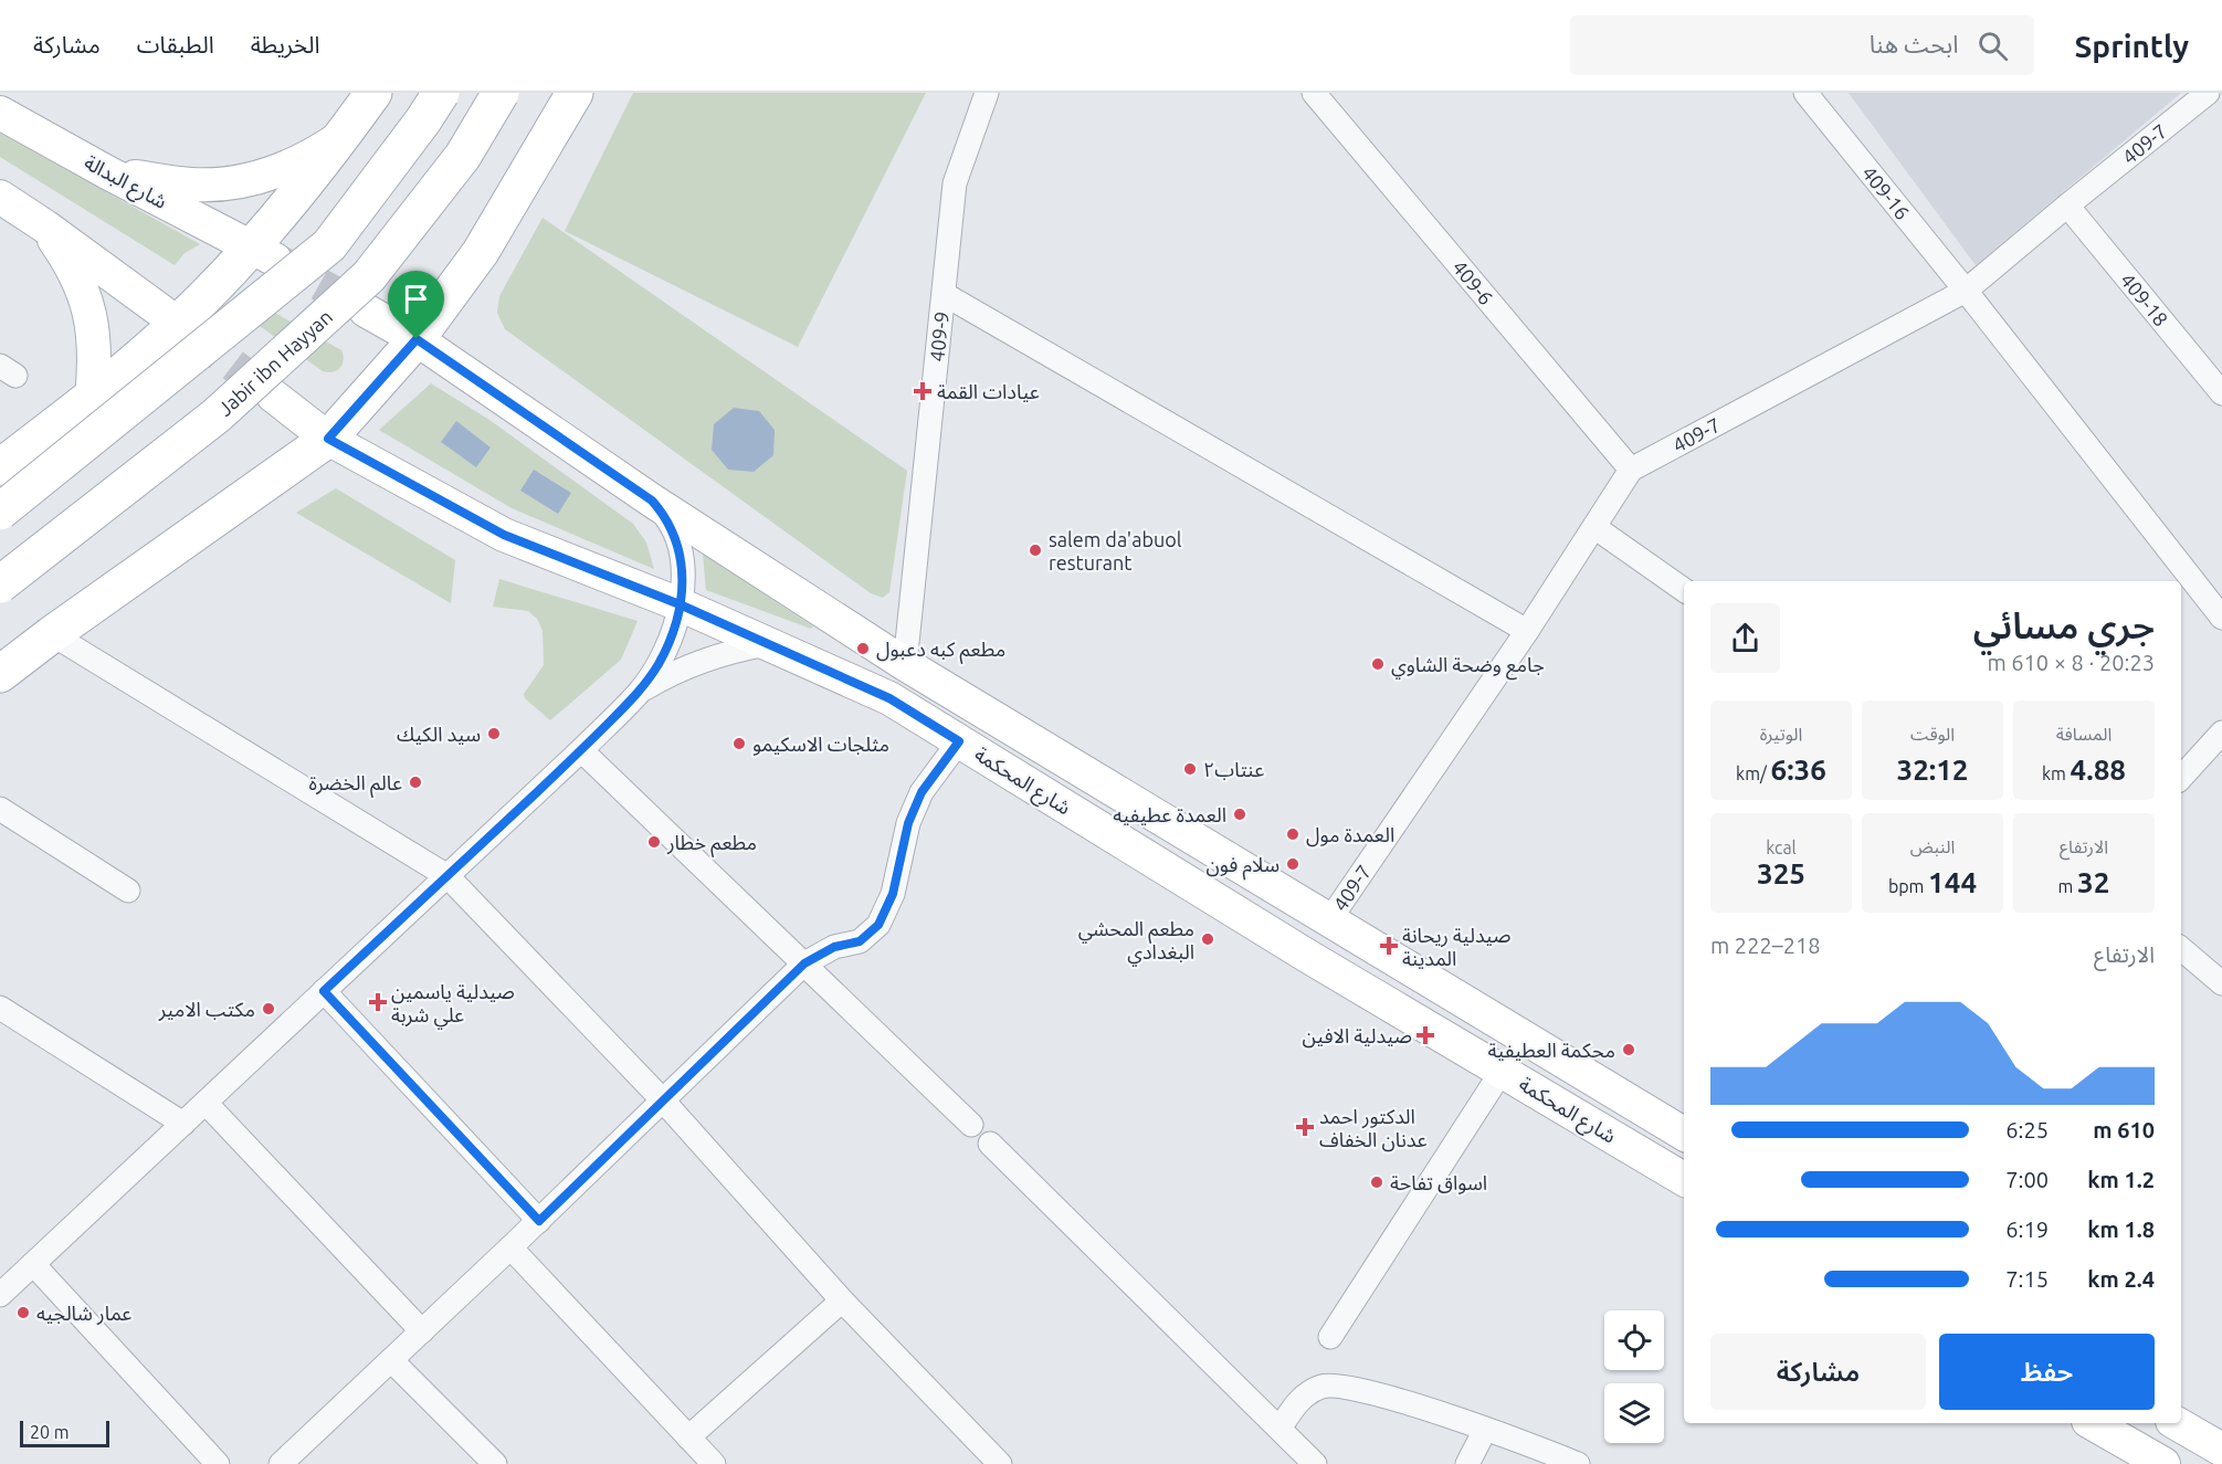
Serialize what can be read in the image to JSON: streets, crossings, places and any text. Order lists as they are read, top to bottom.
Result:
{
  "streets": {
    "main road": ["شارع البدالة", "Jabir ibn Hayyan", "شارع المحكمة"],
    "street": [
      "409-7",
      "409-16",
      "409-6",
      "409-18",
      "409-9"
    ]
  },
  "crossings": [
    ["409-7", "409-16"],
    ["409-7", "409-6"],
    ["409-7", "409-18"],
    ["409-7", "شارع المحكمة"],
    ["409-9", "شارع المحكمة"]
  ],
  "places": {
    "health": [
      "عيادات القمة",
      "صيدلية ريحانة المدينة",
      "صيدلية ياسمين علي شربة",
      "صيدلية الافين",
      "الدكتور احمد عدنان الخفاف"
    ],
    "other": [
      "salem da'abuol resturant",
      "مطعم كبه دعبول",
      "جامع وضحة الشاوي",
      "سيد الكيك",
      "مثلجات الاسكيمو",
      "عنتاب٢",
      "عالم الخضرة",
      "العمدة عطيفيه",
      "العمدة مول",
      "مطعم خطار",
      "سلام فون",
      "مطعم المحشي البغدادي",
      "مكتب الامير",
      "محكمة العطيفية",
      "اسواق تفاحة",
      "عمار شالجيه"
    ]
  },
  "scale_bar": "20 m",
  "page": {
    "header": "Sprintly",
    "search": "ابحث هنا",
    "nav": ["الخريطة", "الطبقات", "مشاركة"],
    "heading": ["جري مسائي", "20:23 · 8 × 610 m"],
    "stats": [
      ["المسافة", "4.88 km"],
      ["الوقت", "32:12"],
      ["الوتيرة", "6:36 /km"],
      ["الارتفاع", "32 m"],
      ["النبض", "144 bpm"],
      ["kcal", "325"]
    ],
    "chart": ["الارتفاع", "218–222 m"],
    "list": [
      {
        "name": "610 m",
        "note": "6:25"
      },
      {
        "name": "1.2 km",
        "note": "7:00"
      },
      {
        "name": "1.8 km",
        "note": "6:19"
      },
      {
        "name": "2.4 km",
        "note": "7:15"
      }
    ],
    "buttons": ["حفظ", "مشاركة"],
    "scale": "20 m"
  }
}
